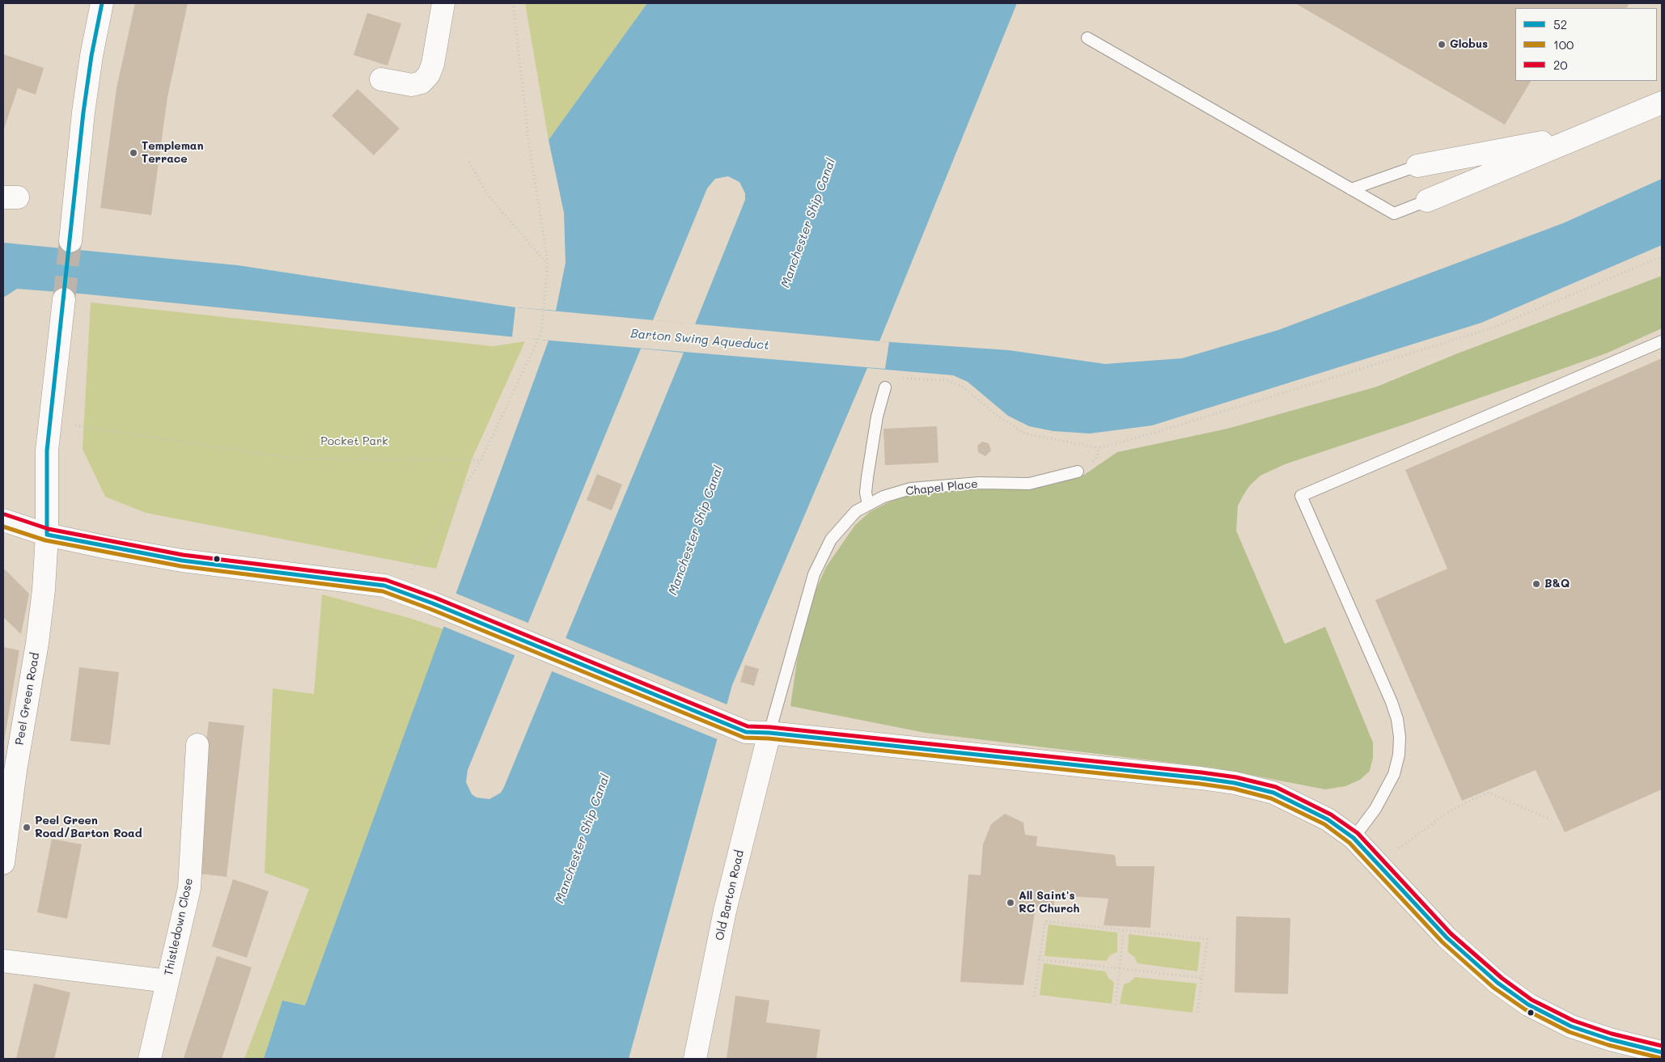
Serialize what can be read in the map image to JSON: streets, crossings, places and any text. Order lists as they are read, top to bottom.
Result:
{
  "streets": {
    "main road": ["Peel Green Road", "Old Barton Road", "Thistledown Close"],
    "lane": ["Chapel Place"]
  },
  "crossings": [
    ["Chapel Place", "Old Barton Road"]
  ],
  "water": ["Manchester Ship Canal", "Barton Swing Aqueduct"],
  "parks": ["Pocket Park"],
  "places": [
    "Globus",
    "Templeman Terrace",
    "B&Q",
    "Peel Green Road/Barton Road",
    "All Saint's RC Church"
  ],
  "lines": ["transit line 52", "transit line 20", "transit line 100"],
  "legend": ["52", "100", "20"]
}
